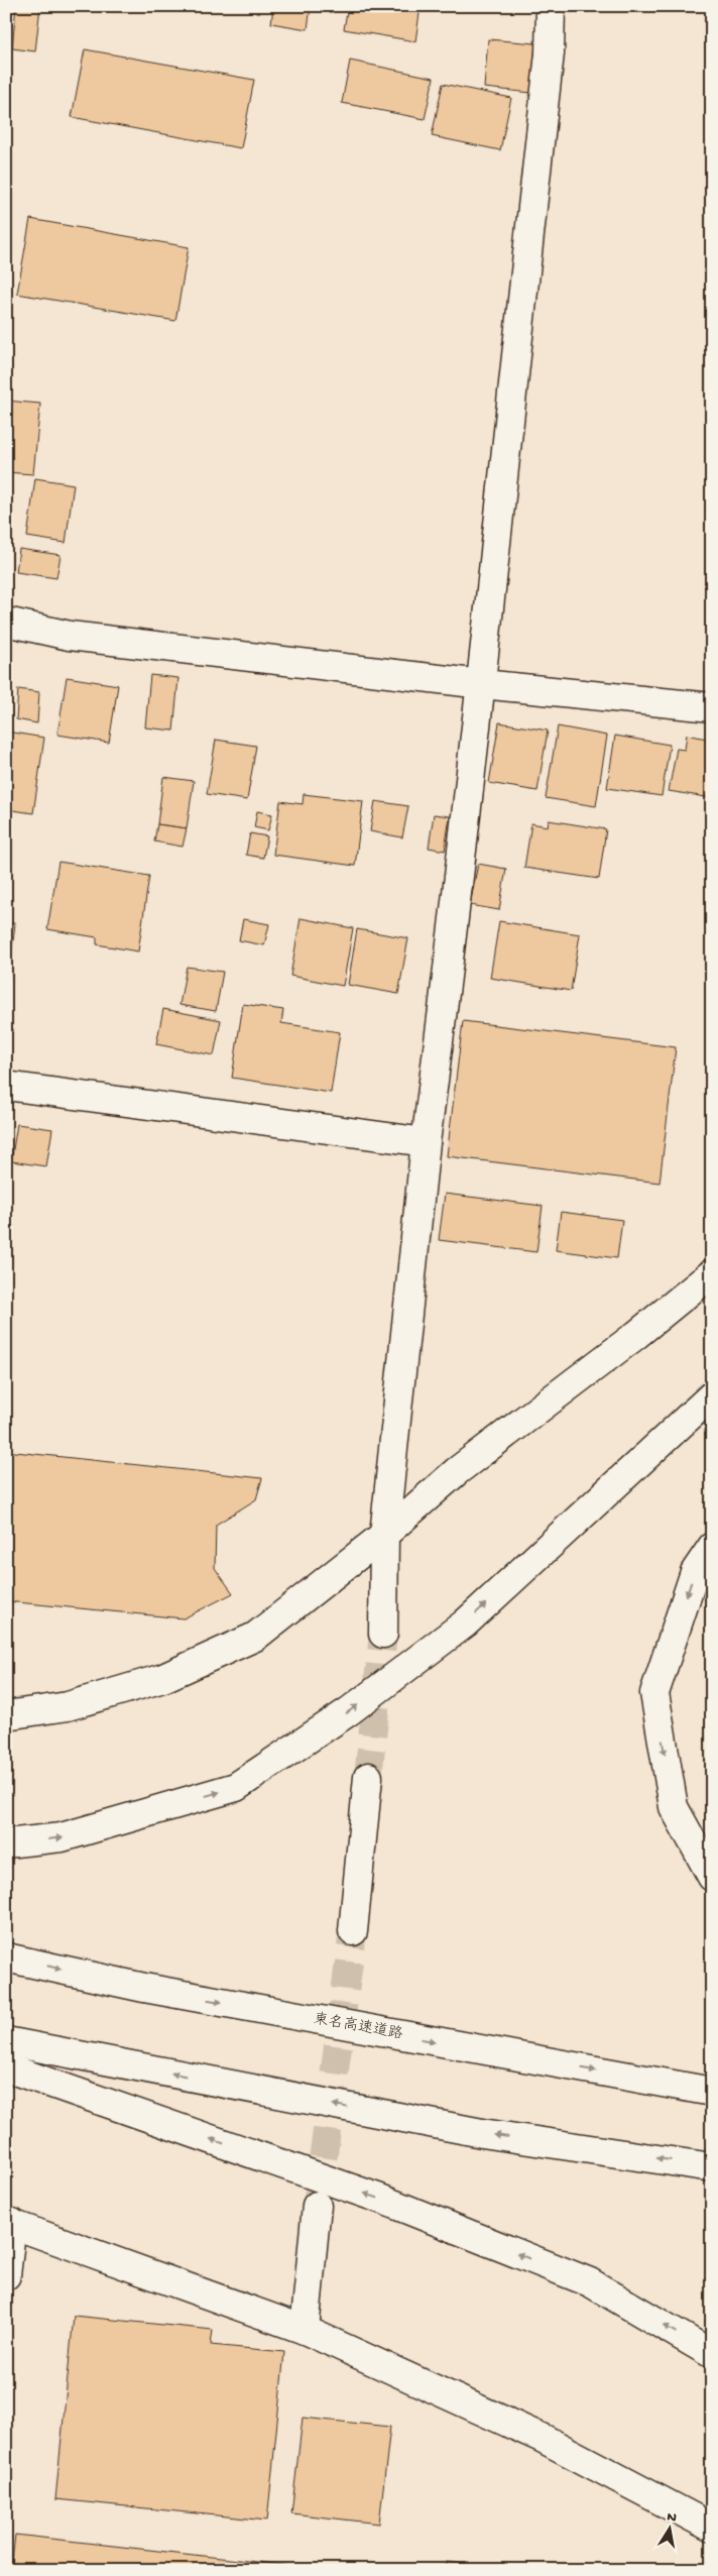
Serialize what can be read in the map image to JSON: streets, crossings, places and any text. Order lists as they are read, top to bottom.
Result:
{
  "streets": {
    "main road": ["東名高速道路"]
  },
  "north": "top"
}
